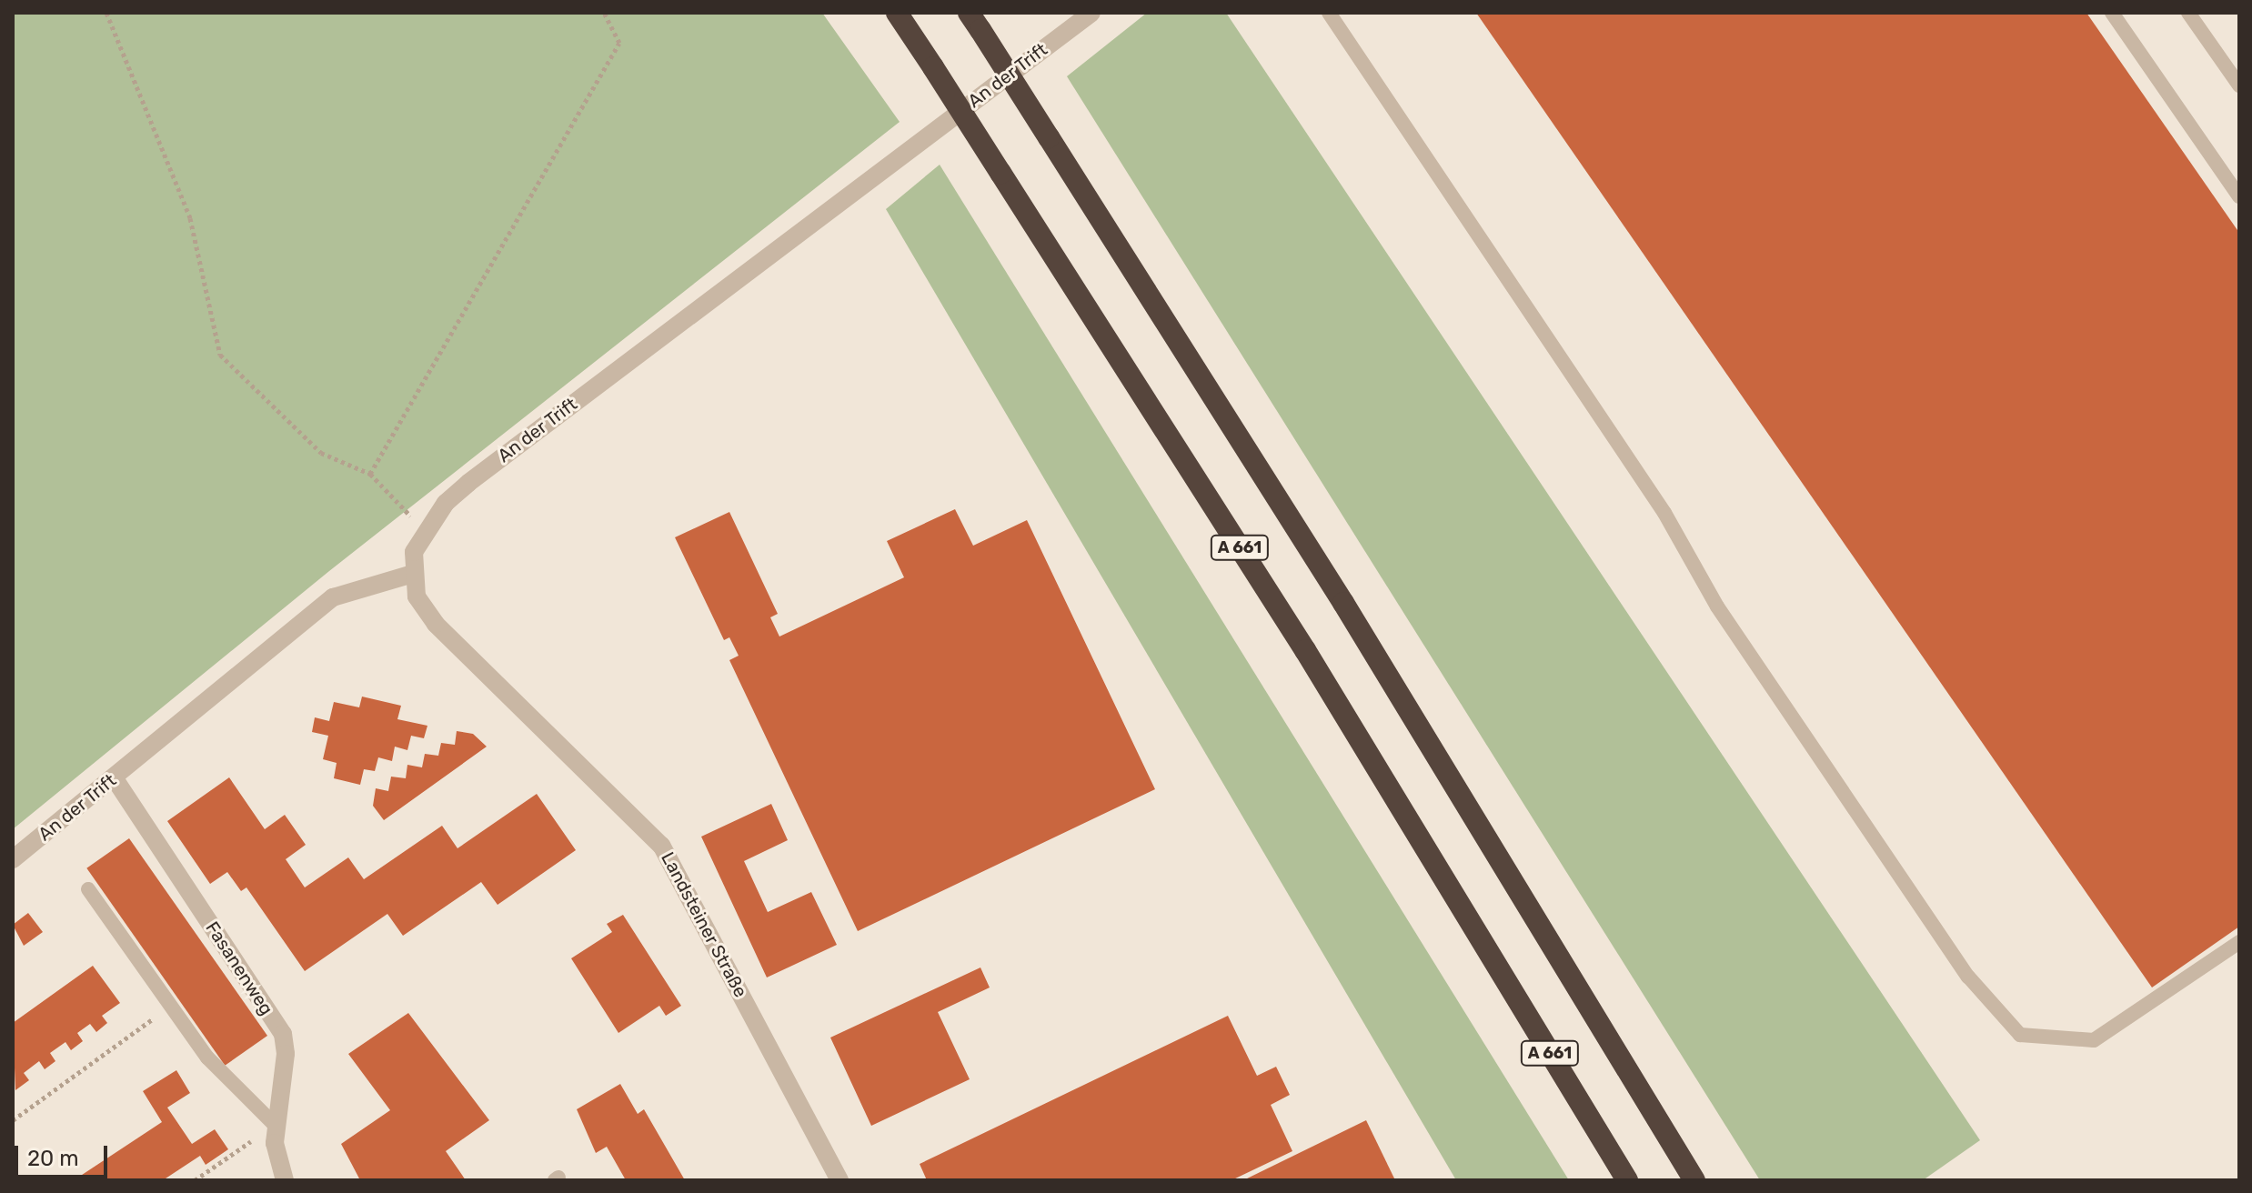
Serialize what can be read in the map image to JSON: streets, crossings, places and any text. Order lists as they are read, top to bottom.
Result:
{
  "streets": {
    "highway": ["A 661"],
    "street": ["An der Trift", "Landsteiner Straße", "Fasanenweg"]
  },
  "crossings": [
    ["An der Trift", "Landsteiner Straße"],
    ["An der Trift", "Fasanenweg"]
  ],
  "scale_bar": "20 m"
}
